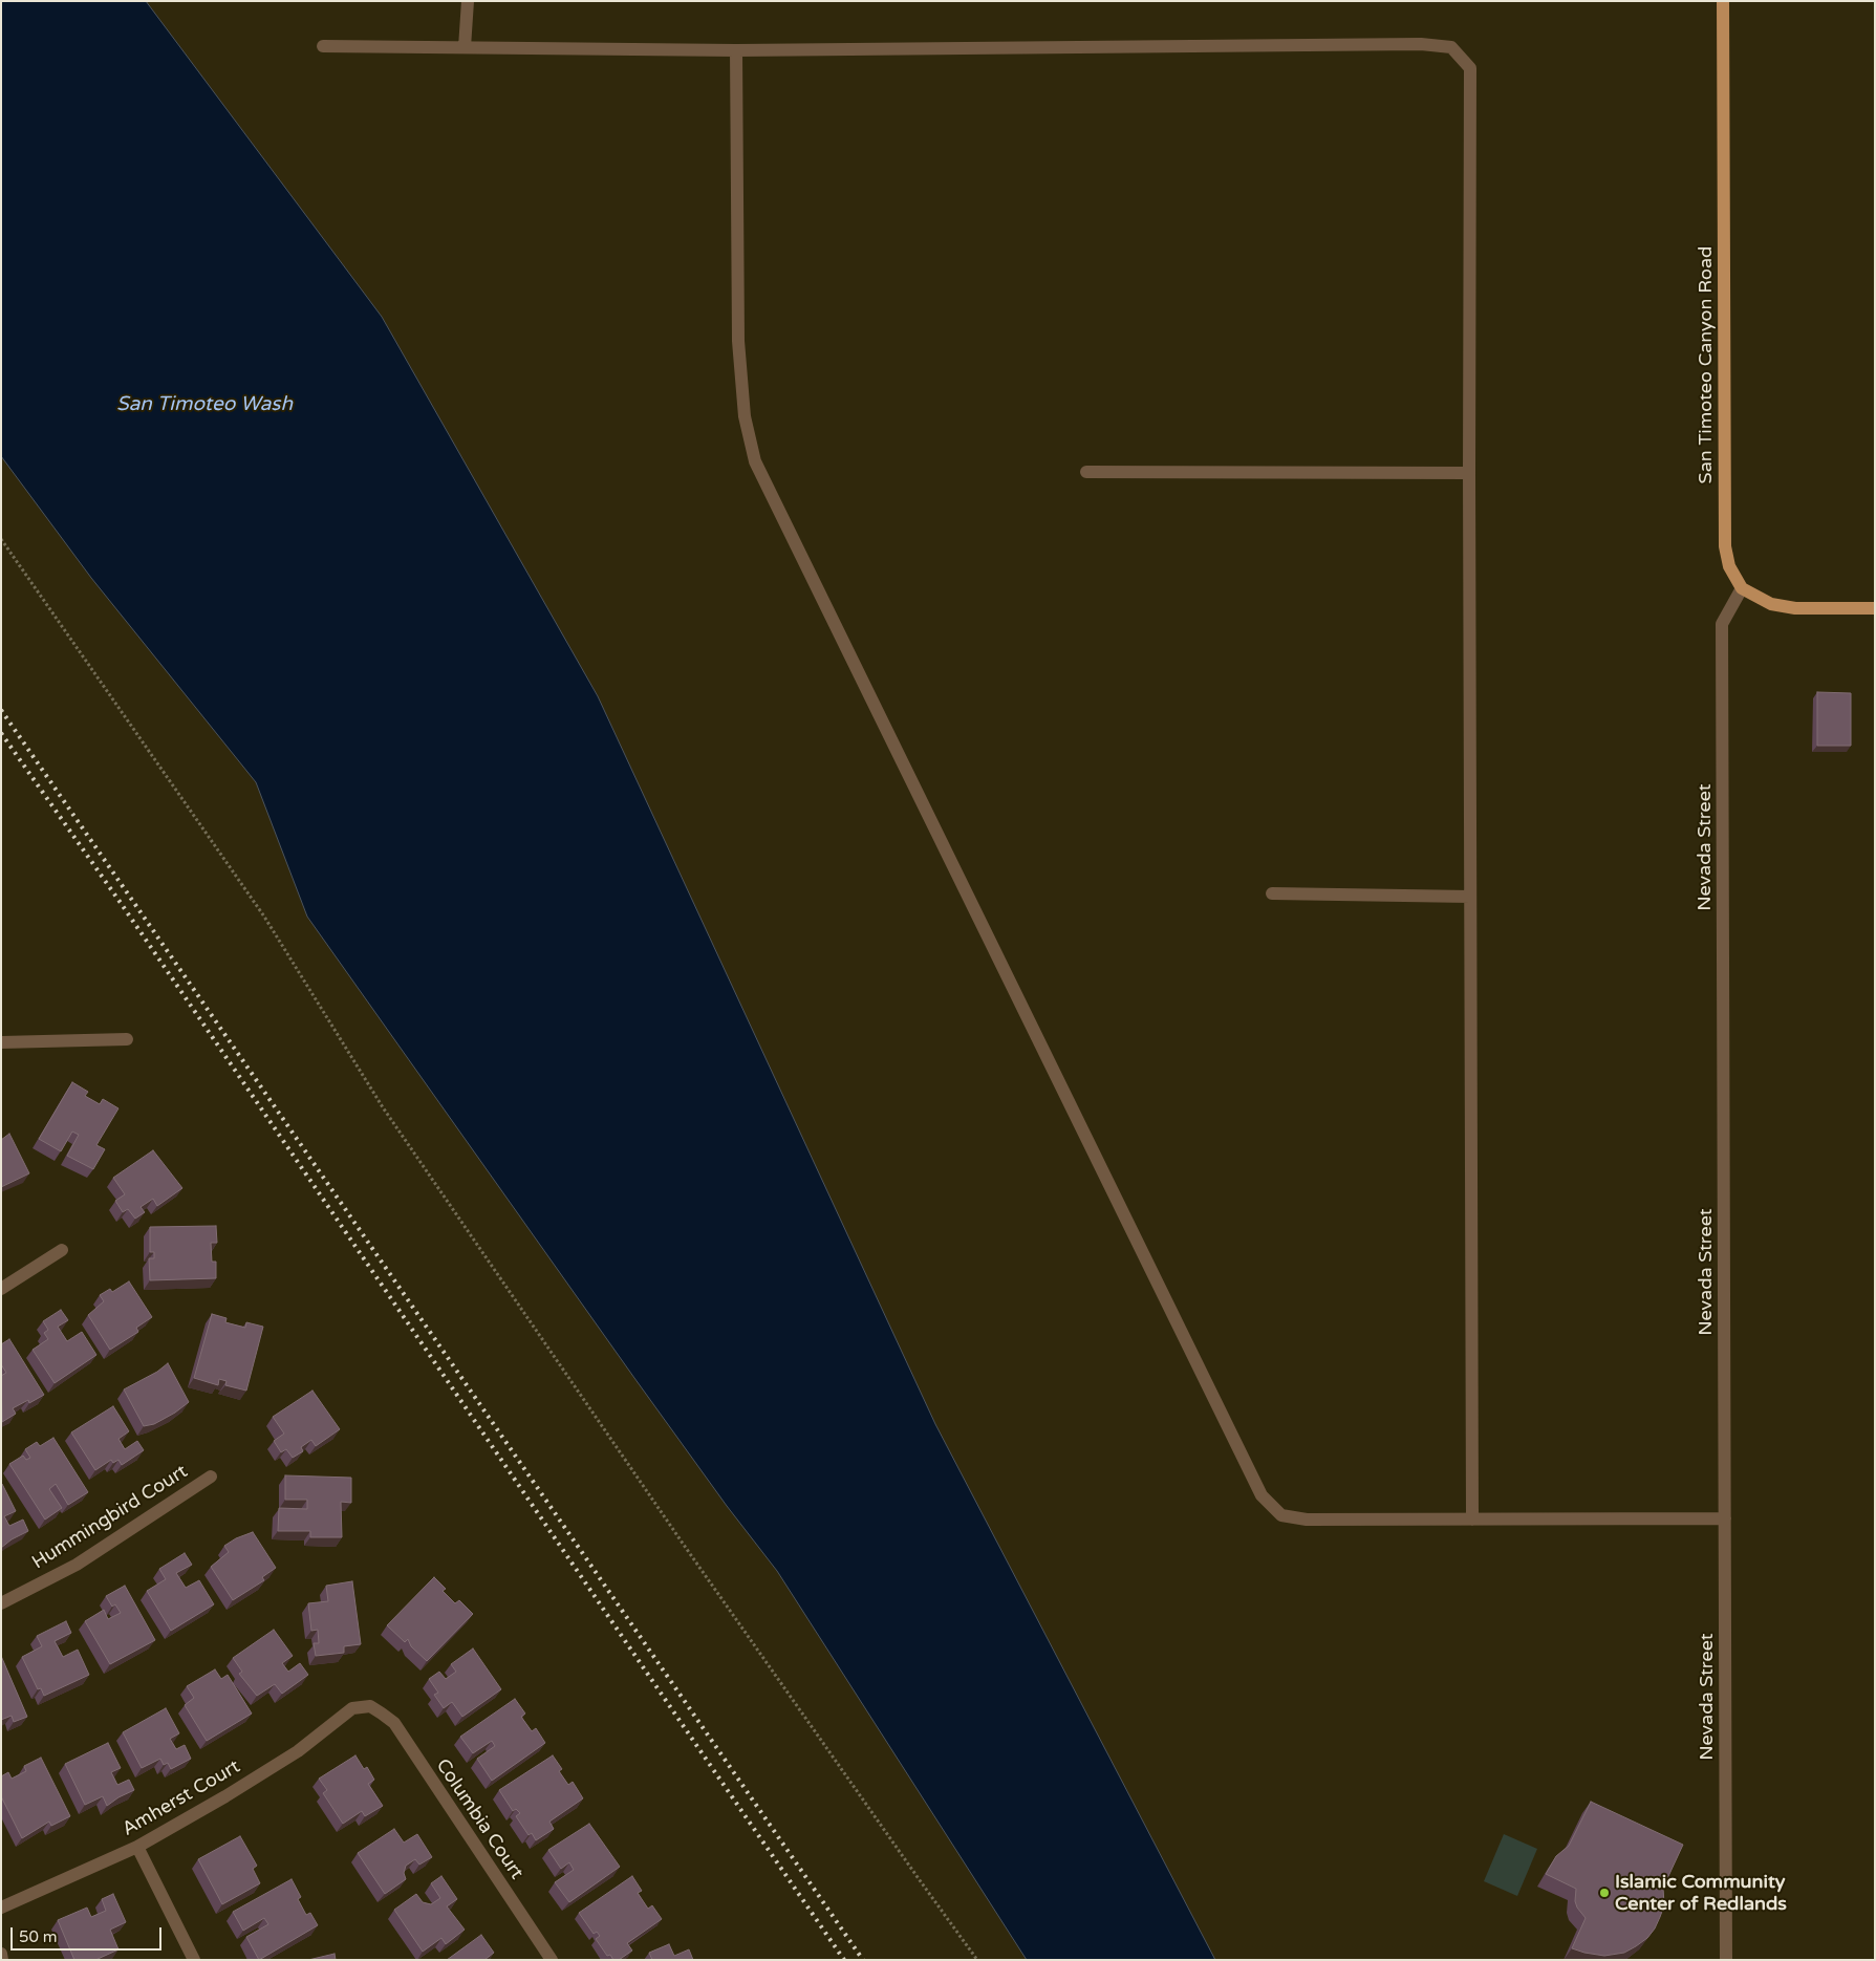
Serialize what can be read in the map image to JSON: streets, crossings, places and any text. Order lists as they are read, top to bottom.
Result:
{
  "streets": {
    "main road": ["San Timoteo Canyon Road"],
    "street": [
      "Nevada Street",
      "Hummingbird Court",
      "Amherst Court",
      "Columbia Court"
    ]
  },
  "crossings": [
    ["San Timoteo Canyon Road", "Nevada Street"],
    ["Amherst Court", "Columbia Court"]
  ],
  "water": ["San Timoteo Wash"],
  "places": ["Islamic Community Center of Redlands"],
  "scale_bar": "50 m"
}
